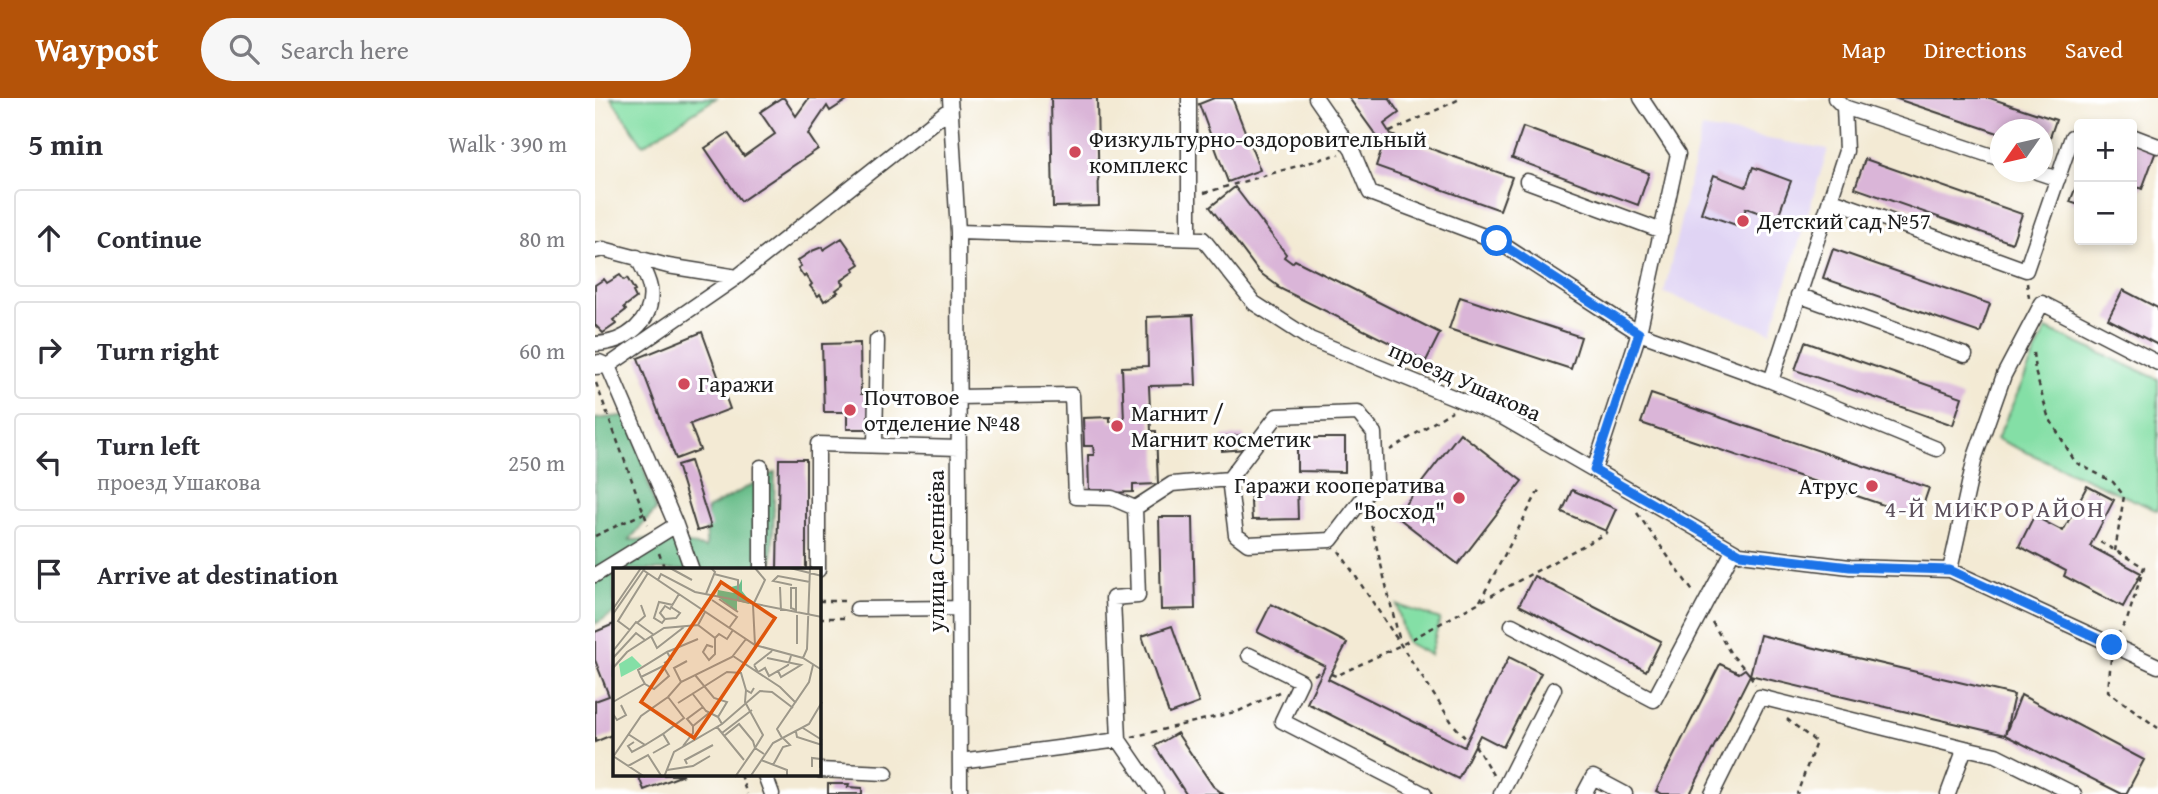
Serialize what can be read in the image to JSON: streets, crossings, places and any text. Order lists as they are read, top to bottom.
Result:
{
  "streets": {
    "street": ["проезд Ушакова", "улица Слепнёва"]
  },
  "crossings": [
    ["проезд Ушакова", "улица Слепнёва"]
  ],
  "districts": ["4-Й МИКРОРАЙОН"],
  "places": [
    "Физкультурно-оздоровительный комплекс",
    "Детский сад №57",
    "Гаражи",
    "Почтовое отделение №48",
    "Магнит / Магнит косметик",
    "Атрус",
    "Гаражи кооператива \"Восход\""
  ],
  "north": "bottom left",
  "page": {
    "header": "Waypost",
    "search": "Search here",
    "nav": ["Map", "Directions", "Saved"],
    "heading": ["5 min", "Walk · 390 m"],
    "map_buttons": ["+", "−"],
    "list": [
      ["Continue", "80 m"],
      ["Turn right", "60 m"],
      ["Turn left", "проезд Ушакова", "250 m"],
      "Arrive at destination"
    ]
  }
}
